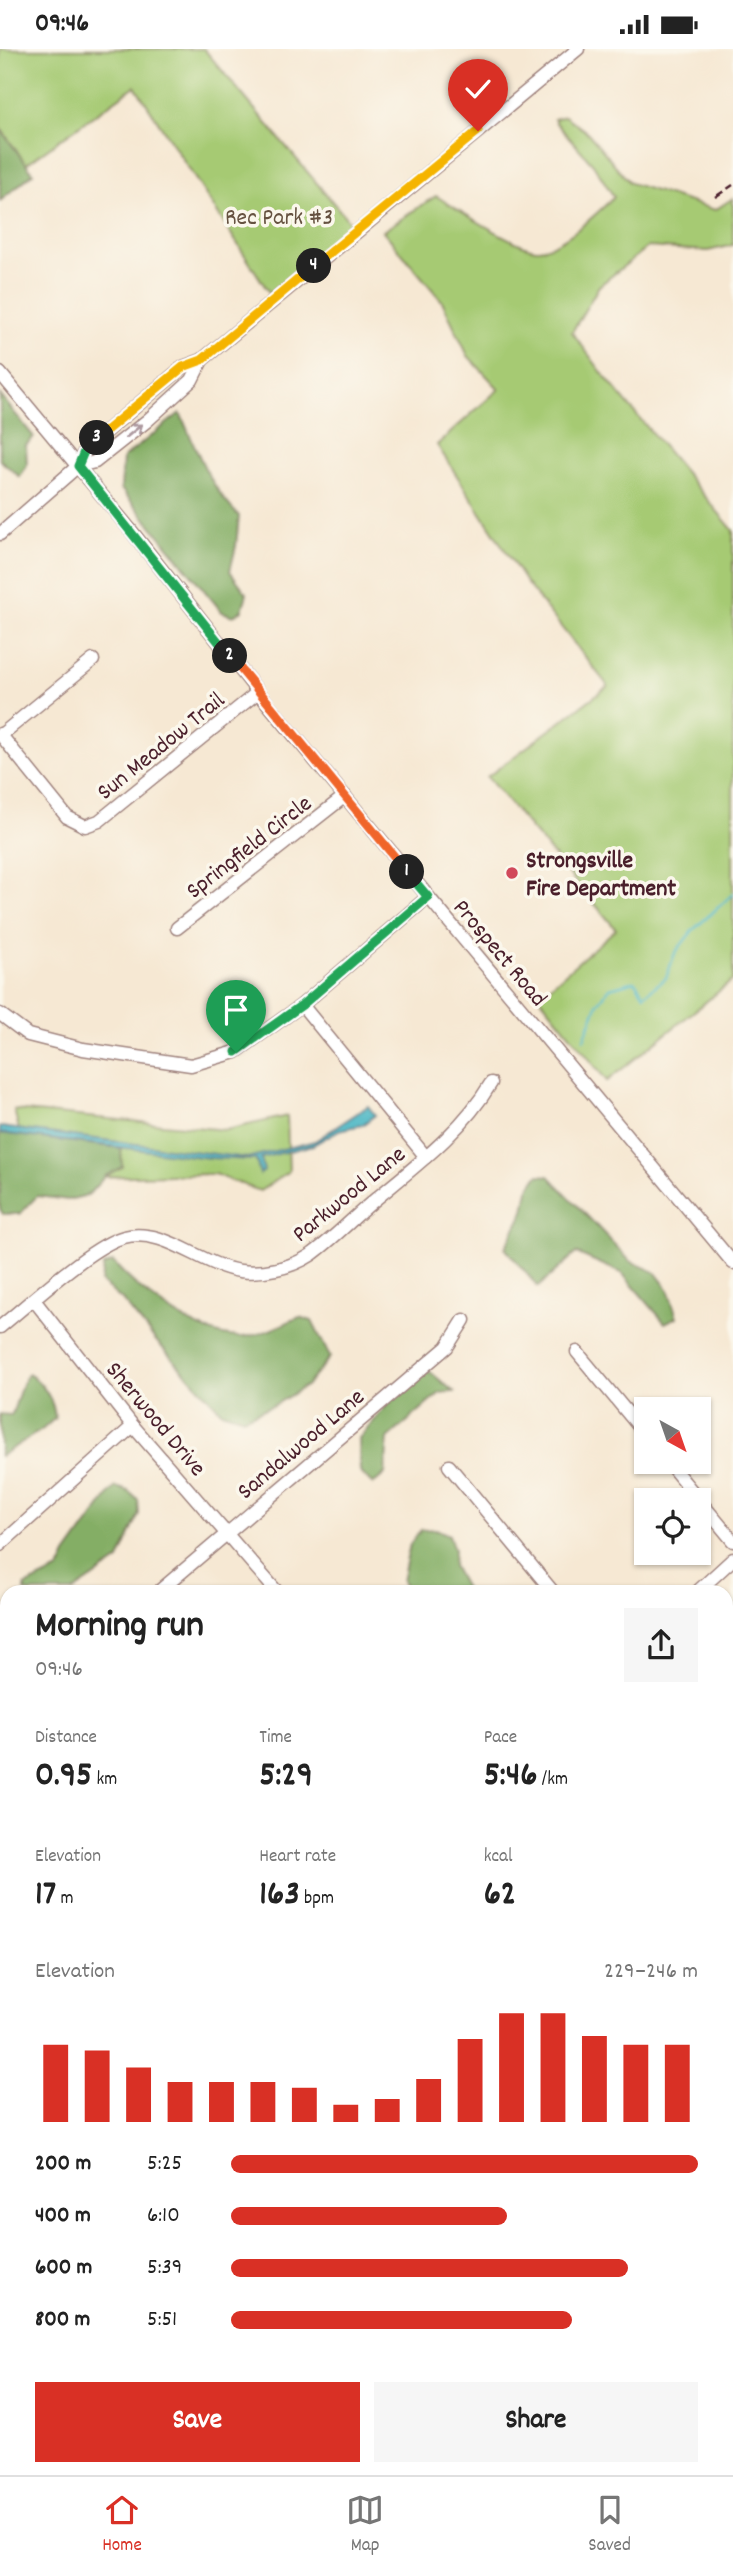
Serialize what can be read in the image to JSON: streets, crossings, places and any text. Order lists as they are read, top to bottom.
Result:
{
  "streets": {
    "street": [
      "Sun Meadow Trail",
      "Springfield Circle",
      "Prospect Road",
      "Parkwood Lane",
      "Sherwood Drive",
      "Sandalwood Lane"
    ]
  },
  "crossings": [
    ["Sun Meadow Trail", "Prospect Road"],
    ["Springfield Circle", "Prospect Road"],
    ["Parkwood Lane", "Sherwood Drive"],
    ["Sherwood Drive", "Sandalwood Lane"]
  ],
  "parks": ["Rec Park #3"],
  "places": ["Strongsville Fire Department"],
  "north": "bottom right",
  "page": {
    "status": "09:46",
    "pins": [
      "4",
      "3",
      "2",
      "1"
    ],
    "heading": ["Morning run", "09:46"],
    "stats": [
      ["Distance", "0.95 km"],
      ["Time", "5:29"],
      ["Pace", "5:46 /km"],
      ["Elevation", "17 m"],
      ["Heart rate", "163 bpm"],
      ["kcal", "62"]
    ],
    "chart": ["Elevation", "229–246 m"],
    "list": [
      {
        "name": "200 m",
        "note": "5:25"
      },
      {
        "name": "400 m",
        "note": "6:10"
      },
      {
        "name": "600 m",
        "note": "5:39"
      },
      {
        "name": "800 m",
        "note": "5:51"
      }
    ],
    "buttons": ["Save", "Share"],
    "tabs": ["Home", "Map", "Saved"]
  }
}
